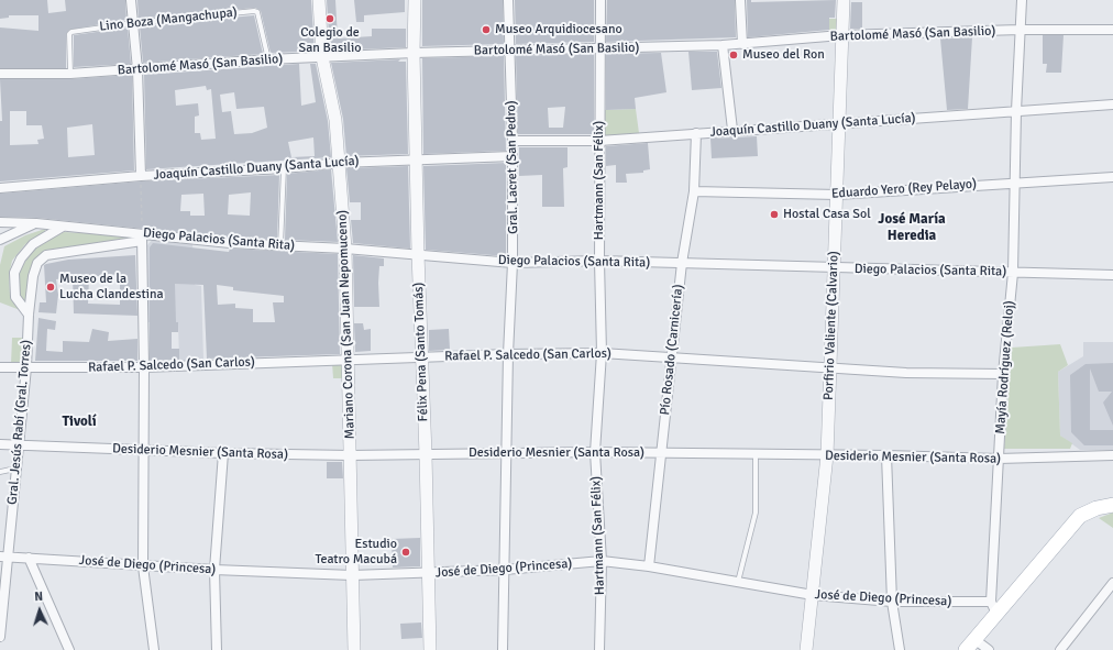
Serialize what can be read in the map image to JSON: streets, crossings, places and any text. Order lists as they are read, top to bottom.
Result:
{
  "streets": {
    "street": [
      "Bartolomé Masó (San Basilio)",
      "Joaquín Castillo Duany (Santa Lucía)",
      "Gral. Lacret (San Pedro)",
      "Hartmann (San Félix)",
      "Eduardo Yero (Rey Pelayo)",
      "Diego Palacios (Santa Rita)",
      "Mariano Corona (San Juan Nepomuceno)",
      "Porfirio Valiente (Calvario)",
      "Pío Rosado (Carnicería)",
      "Félix Pena (Santo Tomás)",
      "Rafael P. Salcedo (San Carlos)",
      "Mayía Rodríguez (Reloj)",
      "Gral. Jesús Rabí (Gral. Torres)",
      "Desiderio Mesnier (Santa Rosa)",
      "José de Diego (Princesa)"
    ],
    "lane": ["Lino Boza (Mangachupa)"]
  },
  "crossings": [
    ["Lino Boza (Mangachupa)", "Bartolomé Masó (San Basilio)"],
    ["Bartolomé Masó (San Basilio)", "Gral. Lacret (San Pedro)"],
    ["Bartolomé Masó (San Basilio)", "Hartmann (San Félix)"],
    ["Bartolomé Masó (San Basilio)", "Mariano Corona (San Juan Nepomuceno)"],
    ["Bartolomé Masó (San Basilio)", "Porfirio Valiente (Calvario)"],
    ["Bartolomé Masó (San Basilio)", "Félix Pena (Santo Tomás)"],
    ["Bartolomé Masó (San Basilio)", "Mayía Rodríguez (Reloj)"],
    ["Joaquín Castillo Duany (Santa Lucía)", "Gral. Lacret (San Pedro)"],
    ["Joaquín Castillo Duany (Santa Lucía)", "Hartmann (San Félix)"],
    ["Joaquín Castillo Duany (Santa Lucía)", "Mariano Corona (San Juan Nepomuceno)"],
    ["Joaquín Castillo Duany (Santa Lucía)", "Porfirio Valiente (Calvario)"],
    ["Joaquín Castillo Duany (Santa Lucía)", "Pío Rosado (Carnicería)"],
    ["Joaquín Castillo Duany (Santa Lucía)", "Félix Pena (Santo Tomás)"],
    ["Joaquín Castillo Duany (Santa Lucía)", "Mayía Rodríguez (Reloj)"],
    ["Gral. Lacret (San Pedro)", "Diego Palacios (Santa Rita)"],
    ["Gral. Lacret (San Pedro)", "Rafael P. Salcedo (San Carlos)"],
    ["Gral. Lacret (San Pedro)", "Desiderio Mesnier (Santa Rosa)"],
    ["Gral. Lacret (San Pedro)", "José de Diego (Princesa)"],
    ["Hartmann (San Félix)", "Diego Palacios (Santa Rita)"],
    ["Hartmann (San Félix)", "Rafael P. Salcedo (San Carlos)"],
    ["Hartmann (San Félix)", "Desiderio Mesnier (Santa Rosa)"],
    ["Hartmann (San Félix)", "José de Diego (Princesa)"],
    ["Eduardo Yero (Rey Pelayo)", "Porfirio Valiente (Calvario)"],
    ["Eduardo Yero (Rey Pelayo)", "Pío Rosado (Carnicería)"],
    ["Eduardo Yero (Rey Pelayo)", "Mayía Rodríguez (Reloj)"],
    ["Diego Palacios (Santa Rita)", "Mariano Corona (San Juan Nepomuceno)"],
    ["Diego Palacios (Santa Rita)", "Porfirio Valiente (Calvario)"],
    ["Diego Palacios (Santa Rita)", "Pío Rosado (Carnicería)"],
    ["Diego Palacios (Santa Rita)", "Félix Pena (Santo Tomás)"],
    ["Diego Palacios (Santa Rita)", "Mayía Rodríguez (Reloj)"],
    ["Diego Palacios (Santa Rita)", "Gral. Jesús Rabí (Gral. Torres)"],
    ["Mariano Corona (San Juan Nepomuceno)", "Rafael P. Salcedo (San Carlos)"],
    ["Mariano Corona (San Juan Nepomuceno)", "Desiderio Mesnier (Santa Rosa)"],
    ["Mariano Corona (San Juan Nepomuceno)", "José de Diego (Princesa)"],
    ["Porfirio Valiente (Calvario)", "Rafael P. Salcedo (San Carlos)"],
    ["Porfirio Valiente (Calvario)", "Desiderio Mesnier (Santa Rosa)"],
    ["Porfirio Valiente (Calvario)", "José de Diego (Princesa)"],
    ["Pío Rosado (Carnicería)", "Rafael P. Salcedo (San Carlos)"],
    ["Pío Rosado (Carnicería)", "Desiderio Mesnier (Santa Rosa)"],
    ["Pío Rosado (Carnicería)", "José de Diego (Princesa)"],
    ["Félix Pena (Santo Tomás)", "Rafael P. Salcedo (San Carlos)"],
    ["Félix Pena (Santo Tomás)", "Desiderio Mesnier (Santa Rosa)"],
    ["Félix Pena (Santo Tomás)", "José de Diego (Princesa)"],
    ["Rafael P. Salcedo (San Carlos)", "Mayía Rodríguez (Reloj)"],
    ["Rafael P. Salcedo (San Carlos)", "Gral. Jesús Rabí (Gral. Torres)"],
    ["Mayía Rodríguez (Reloj)", "Desiderio Mesnier (Santa Rosa)"],
    ["Mayía Rodríguez (Reloj)", "José de Diego (Princesa)"],
    ["Gral. Jesús Rabí (Gral. Torres)", "Desiderio Mesnier (Santa Rosa)"],
    ["Gral. Jesús Rabí (Gral. Torres)", "José de Diego (Princesa)"]
  ],
  "districts": ["José María Heredia", "Tivolí"],
  "places": [
    "Colegio de San Basilio",
    "Museo Arquidiocesano",
    "Museo del Ron",
    "Hostal Casa Sol",
    "Museo de la Lucha Clandestina",
    "Estudio Teatro Macubá"
  ],
  "north": "top"
}
